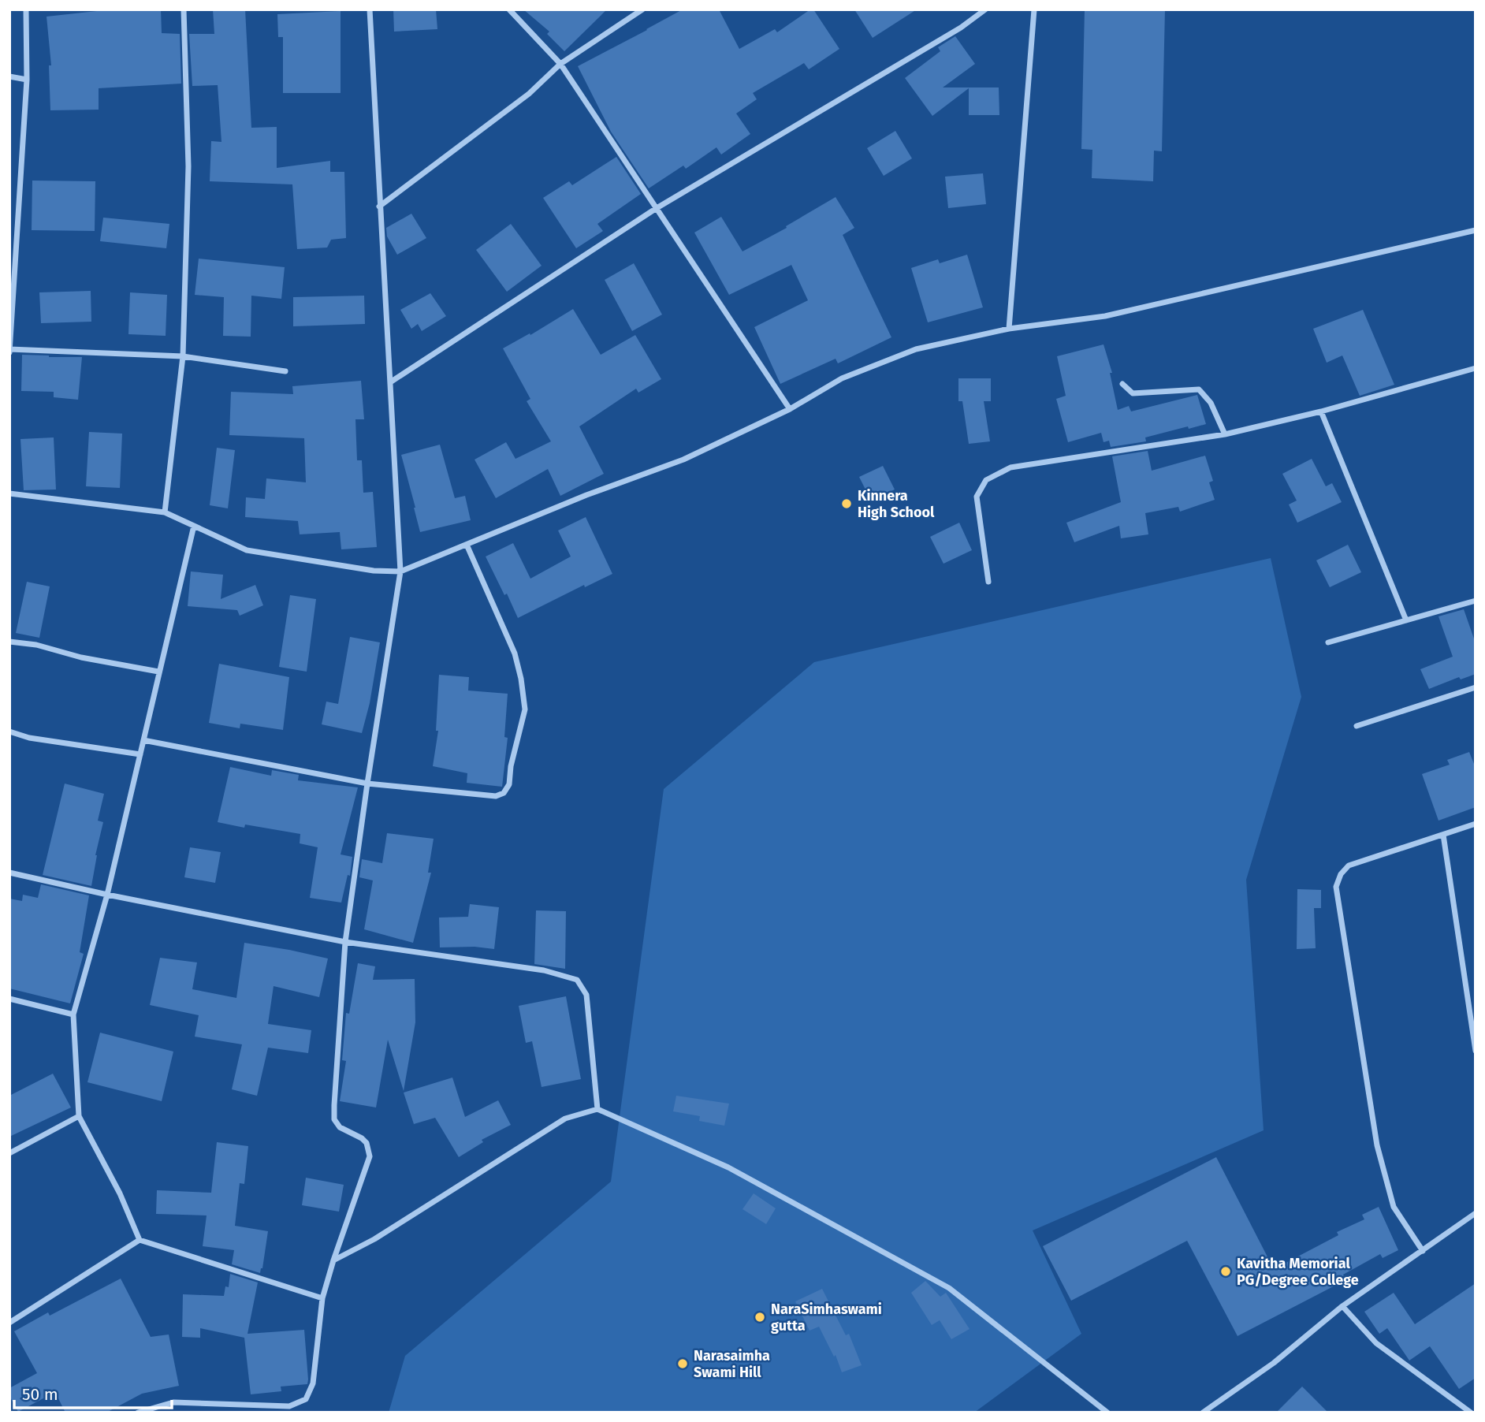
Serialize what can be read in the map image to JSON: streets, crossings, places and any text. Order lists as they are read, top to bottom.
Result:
{
  "places": [
    "Kinnera High School",
    "Kavitha Memorial PG/Degree College",
    "NaraSimhaswami gutta",
    "Narasaimha Swami Hill"
  ],
  "scale_bar": "50 m"
}
